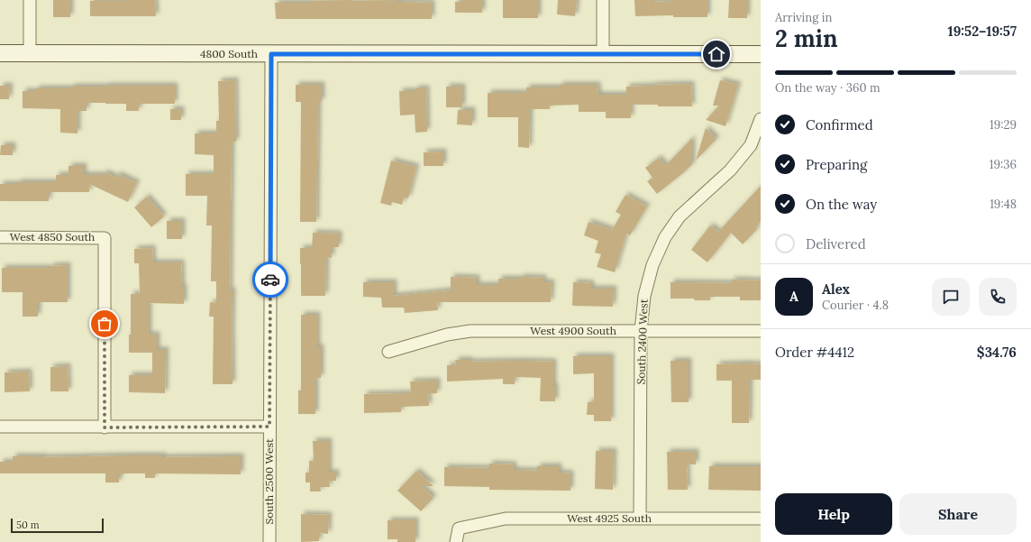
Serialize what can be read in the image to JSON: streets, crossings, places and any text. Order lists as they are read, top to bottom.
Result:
{
  "streets": {
    "main road": ["4800 South"],
    "street": [
      "West 4850 South",
      "West 4900 South",
      "South 2400 West",
      "South 2500 West",
      "West 4925 South"
    ]
  },
  "crossings": [
    ["4800 South", "South 2500 West"],
    ["West 4900 South", "South 2400 West"],
    ["South 2400 West", "West 4925 South"]
  ],
  "scale_bar": "50 m",
  "page": {
    "heading": ["2 min", "Arriving in", "19:52–19:57"],
    "panel": [
      "Alex",
      "Courier · 4.8",
      "Order #4412",
      "$34.76"
    ],
    "bar": "On the way · 360 m",
    "list": [
      ["Confirmed", "19:29"],
      ["Preparing", "19:36"],
      ["On the way", "19:48"],
      "Delivered"
    ],
    "round": "A",
    "buttons": ["Help", "Share"],
    "scale": "50 m"
  }
}
